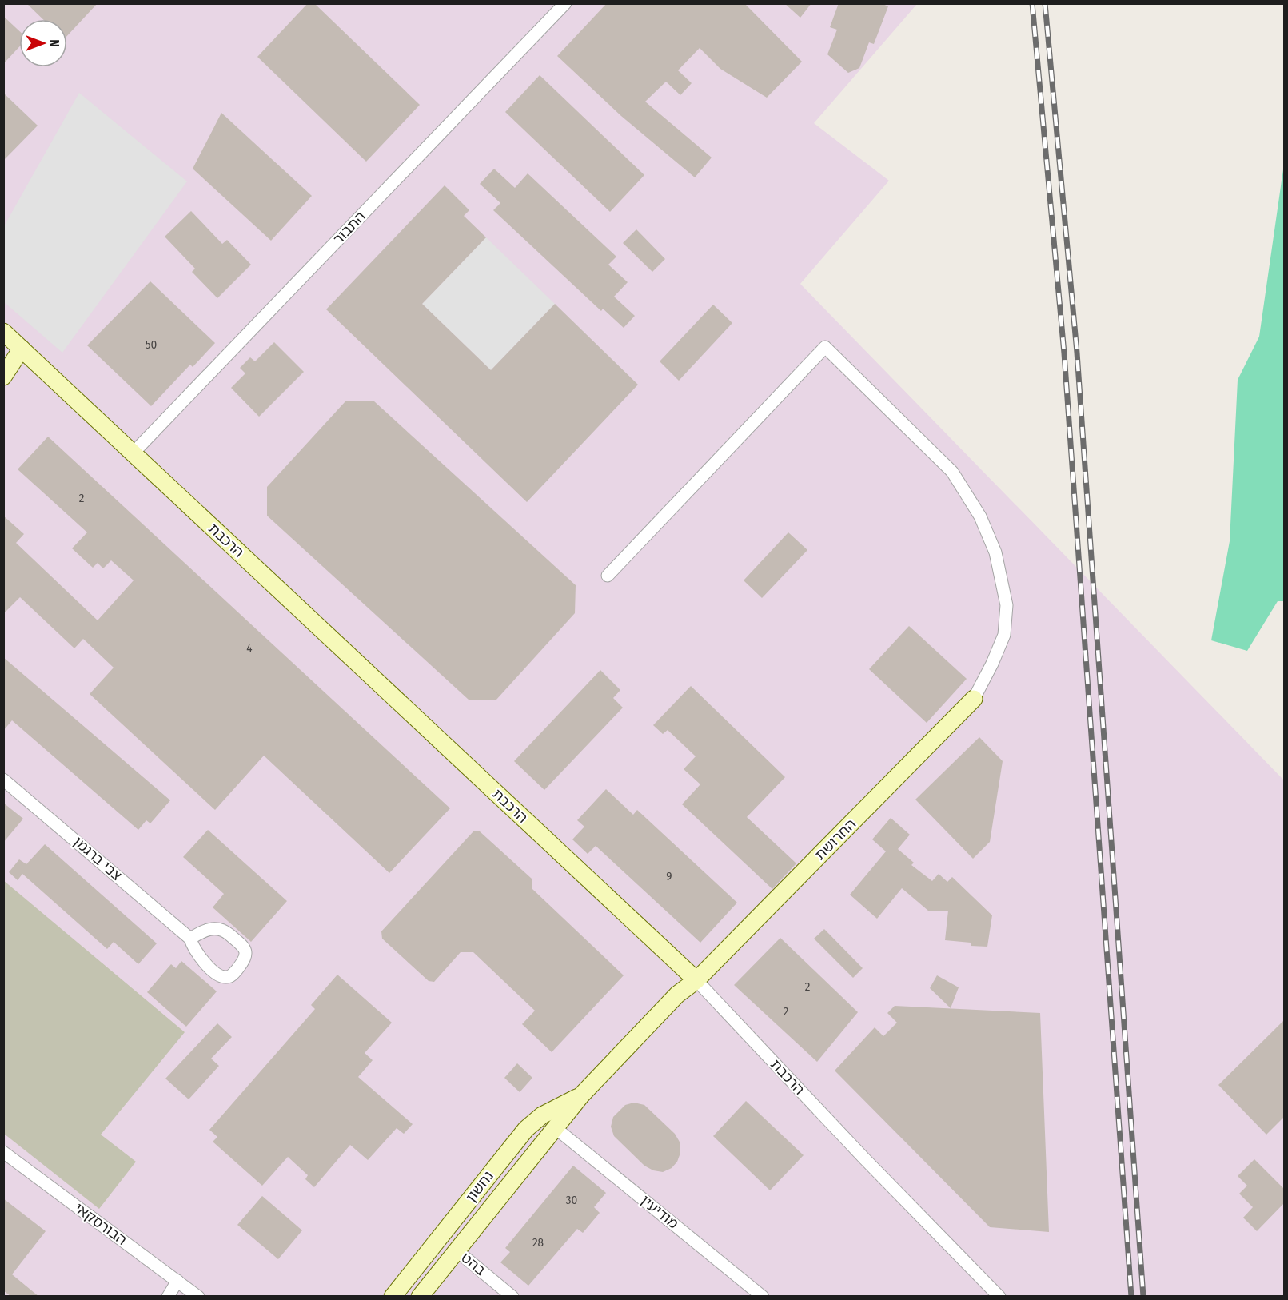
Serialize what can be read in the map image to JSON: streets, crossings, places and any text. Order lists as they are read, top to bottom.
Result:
{
  "streets": {
    "street": [
      "התבור",
      "הרכבת",
      "החרושת",
      "צבי ברגמן",
      "נחשון",
      "מודיעין",
      "הבורסקאי",
      "בהט"
    ]
  },
  "crossings": [
    ["התבור", "הרכבת"],
    ["הרכבת", "החרושת"],
    ["הרכבת", "נחשון"],
    ["החרושת", "נחשון"],
    ["נחשון", "מודיעין"],
    ["נחשון", "בהט"]
  ],
  "house_numbers": [
    "50",
    "2",
    "4",
    "9",
    "2",
    "2",
    "30",
    "28"
  ],
  "north": "right"
}
